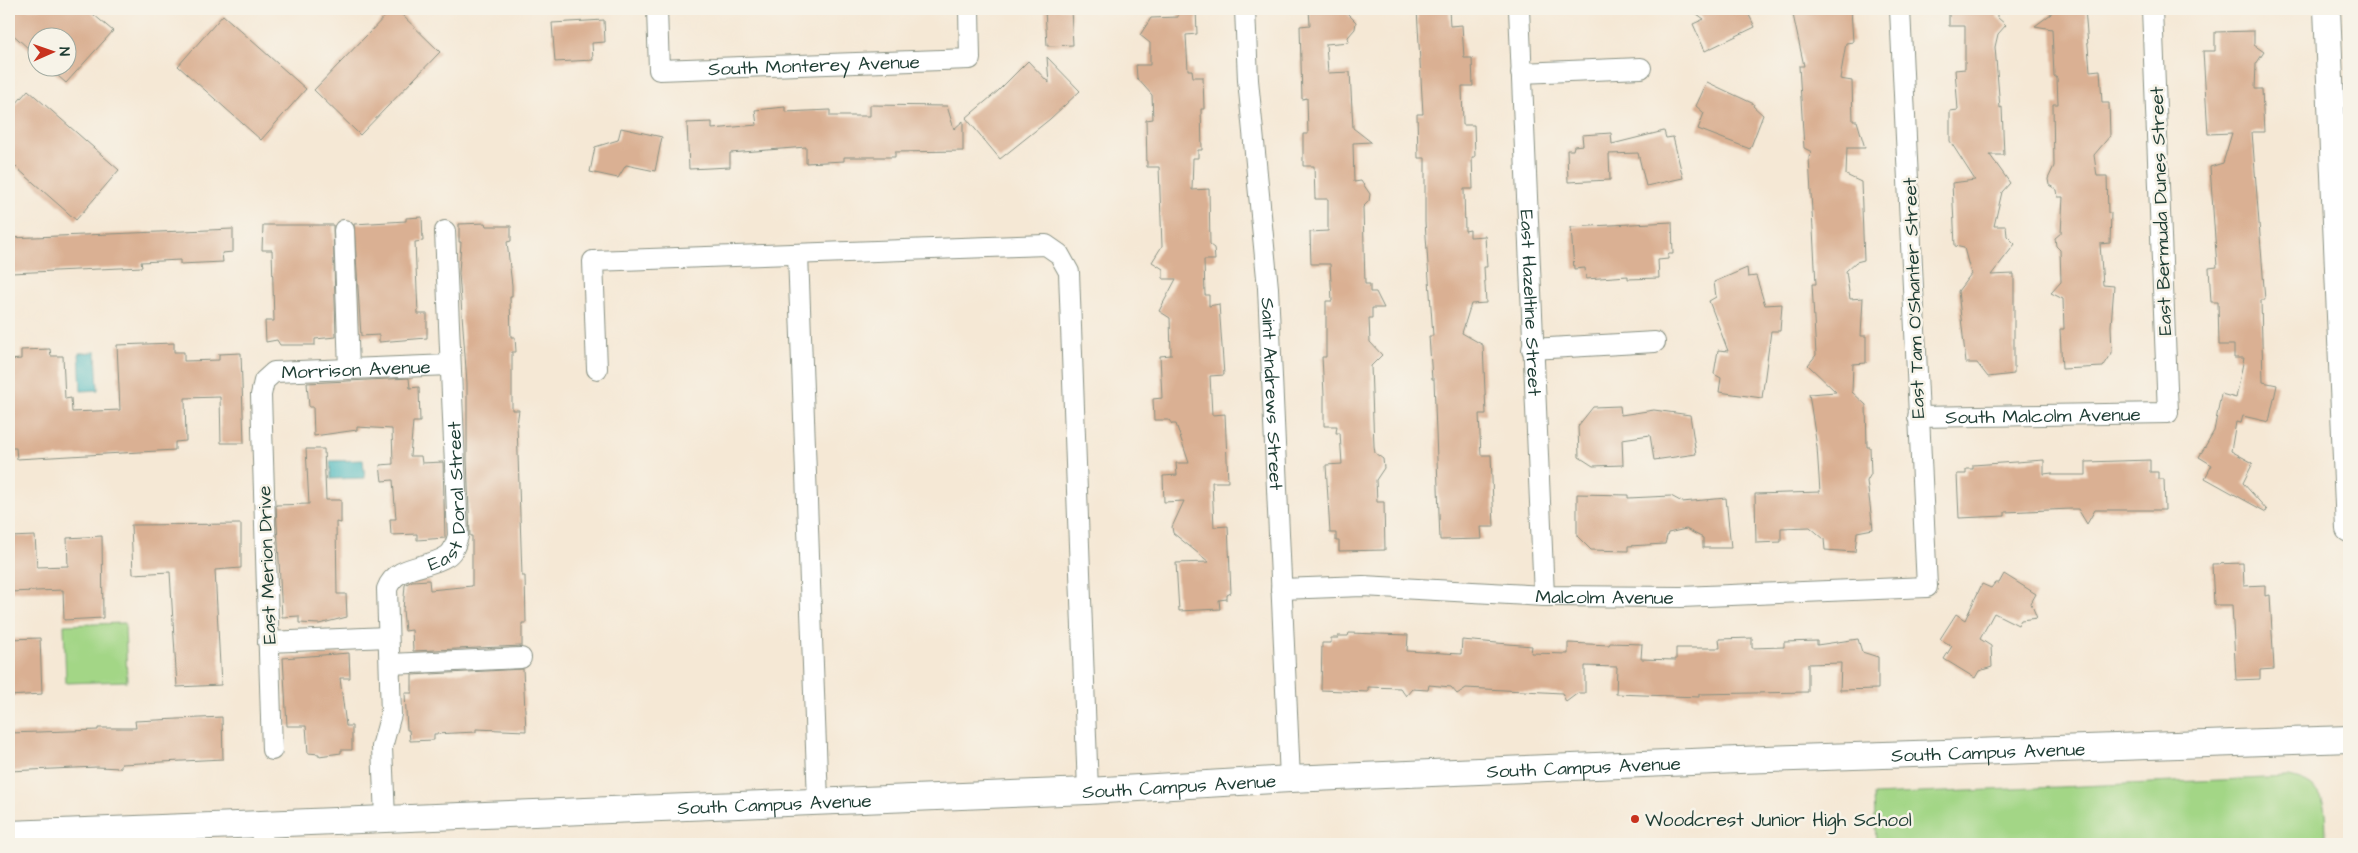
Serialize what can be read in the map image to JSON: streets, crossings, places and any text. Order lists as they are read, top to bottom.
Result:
{
  "streets": {
    "street": [
      "South Monterey Avenue",
      "East Bermuda Dunes Street",
      "East Tam O'Shanter Street",
      "East Hazeltine Street",
      "Morrison Avenue",
      "Saint Andrews Street",
      "South Malcolm Avenue",
      "East Doral Street",
      "East Merion Drive",
      "Malcolm Avenue",
      "South Campus Avenue"
    ]
  },
  "crossings": [
    ["East Bermuda Dunes Street", "South Malcolm Avenue"],
    ["East Tam O'Shanter Street", "South Malcolm Avenue"],
    ["East Tam O'Shanter Street", "Malcolm Avenue"],
    ["East Hazeltine Street", "Malcolm Avenue"],
    ["Morrison Avenue", "East Doral Street"],
    ["Morrison Avenue", "East Merion Drive"],
    ["Saint Andrews Street", "Malcolm Avenue"],
    ["Saint Andrews Street", "South Campus Avenue"],
    ["East Doral Street", "South Campus Avenue"]
  ],
  "places": ["Woodcrest Junior High School"],
  "north": "right"
}
